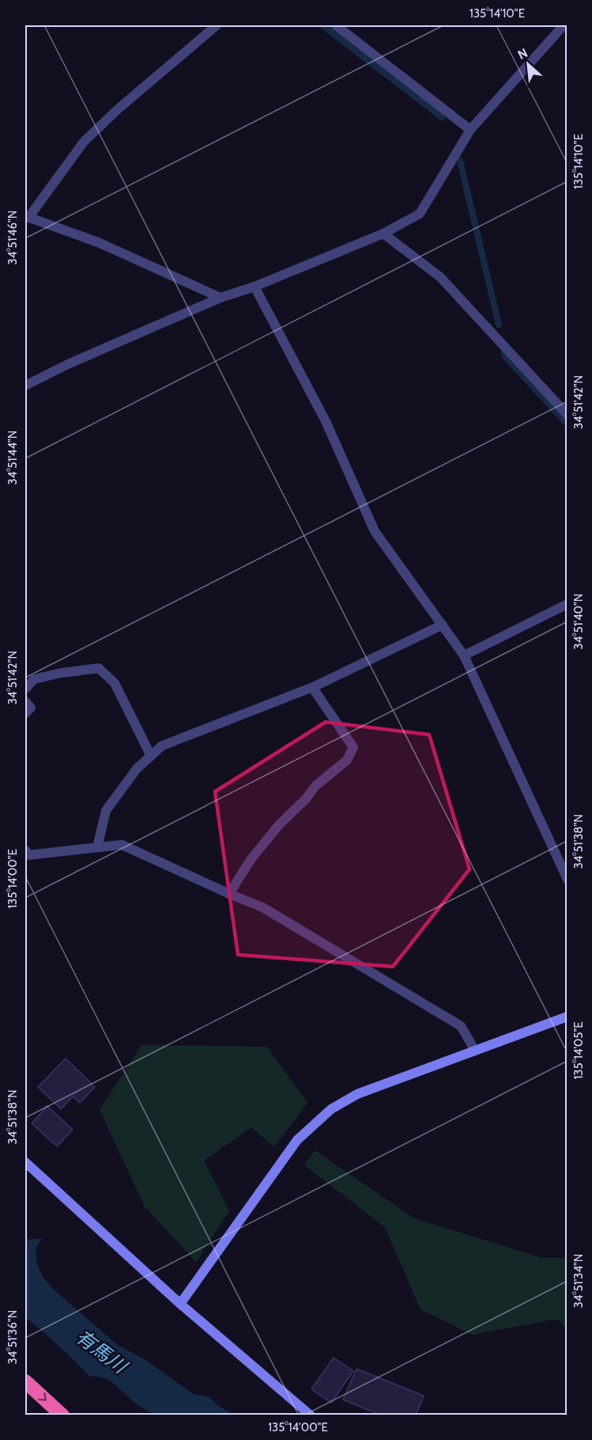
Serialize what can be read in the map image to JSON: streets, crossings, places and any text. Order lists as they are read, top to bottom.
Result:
{
  "water": ["有馬川"],
  "north": "top left",
  "coordinates": [
    "135°14'10\"E",
    "34°51'46\"N",
    "34°51'42\"N",
    "34°51'44\"N",
    "34°51'40\"N",
    "34°51'38\"N",
    "135°14'00\"E",
    "135°14'05\"E",
    "34°51'34\"N",
    "34°51'36\"N"
  ]
}
